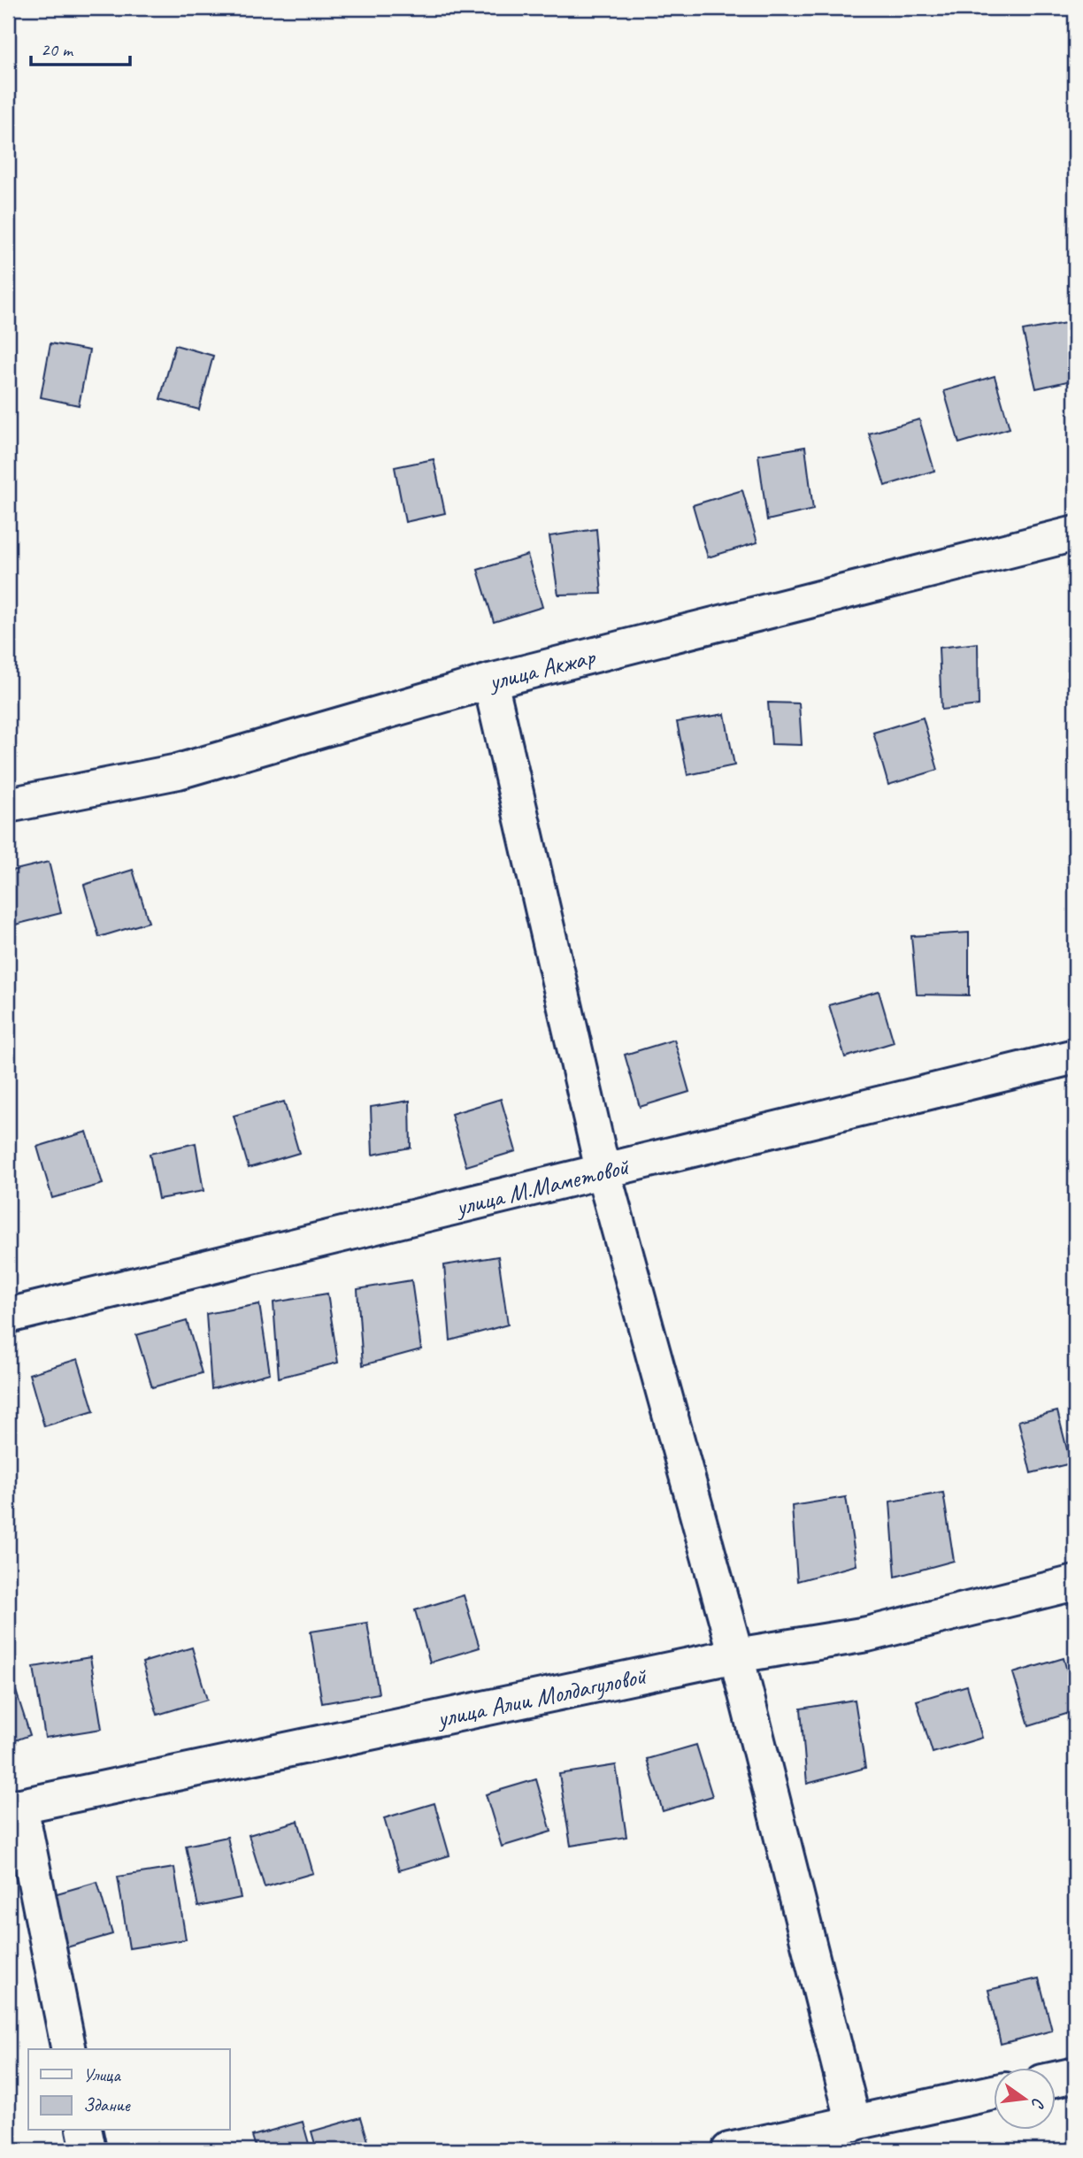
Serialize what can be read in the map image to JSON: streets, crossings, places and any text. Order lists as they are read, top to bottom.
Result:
{
  "streets": {
    "street": ["улица Акжар", "улица М.Маметовой", "улица Алии Молдагуловой"]
  },
  "legend": ["Улица", "Здание"],
  "scale_bar": "20 m",
  "north": "right"
}
